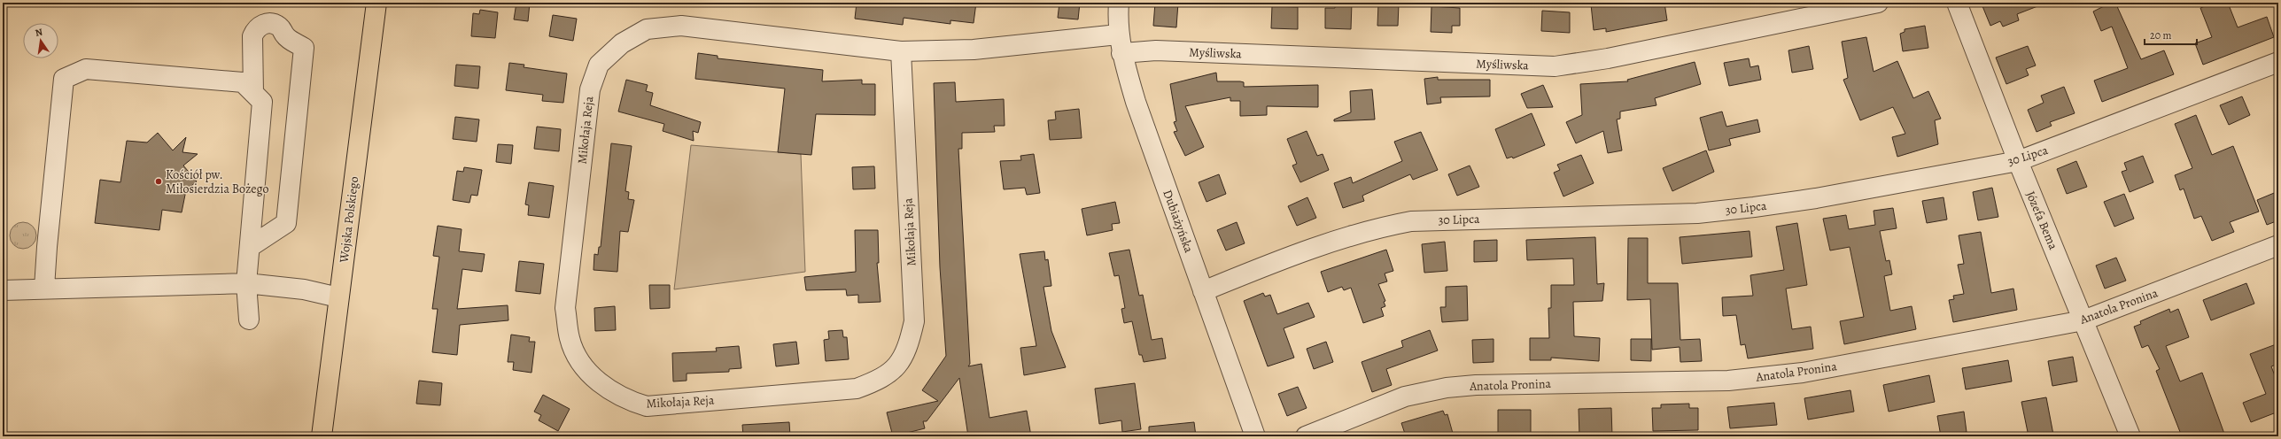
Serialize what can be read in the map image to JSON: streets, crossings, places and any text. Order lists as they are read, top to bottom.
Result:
{
  "streets": {
    "main road": ["Wojska Polskiego"],
    "street": [
      "Myśliwska",
      "Mikołaja Reja",
      "30 Lipca",
      "Józefa Bema",
      "Dubiażyńska",
      "Anatola Pronina"
    ]
  },
  "crossings": [
    ["Myśliwska", "Dubiażyńska"],
    ["Mikołaja Reja", "Dubiażyńska"],
    ["30 Lipca", "Józefa Bema"],
    ["30 Lipca", "Dubiażyńska"],
    ["Józefa Bema", "Anatola Pronina"]
  ],
  "places": ["Kościół pw. Miłosierdzia Bożego"],
  "scale_bar": "20 m",
  "north": "top"
}
